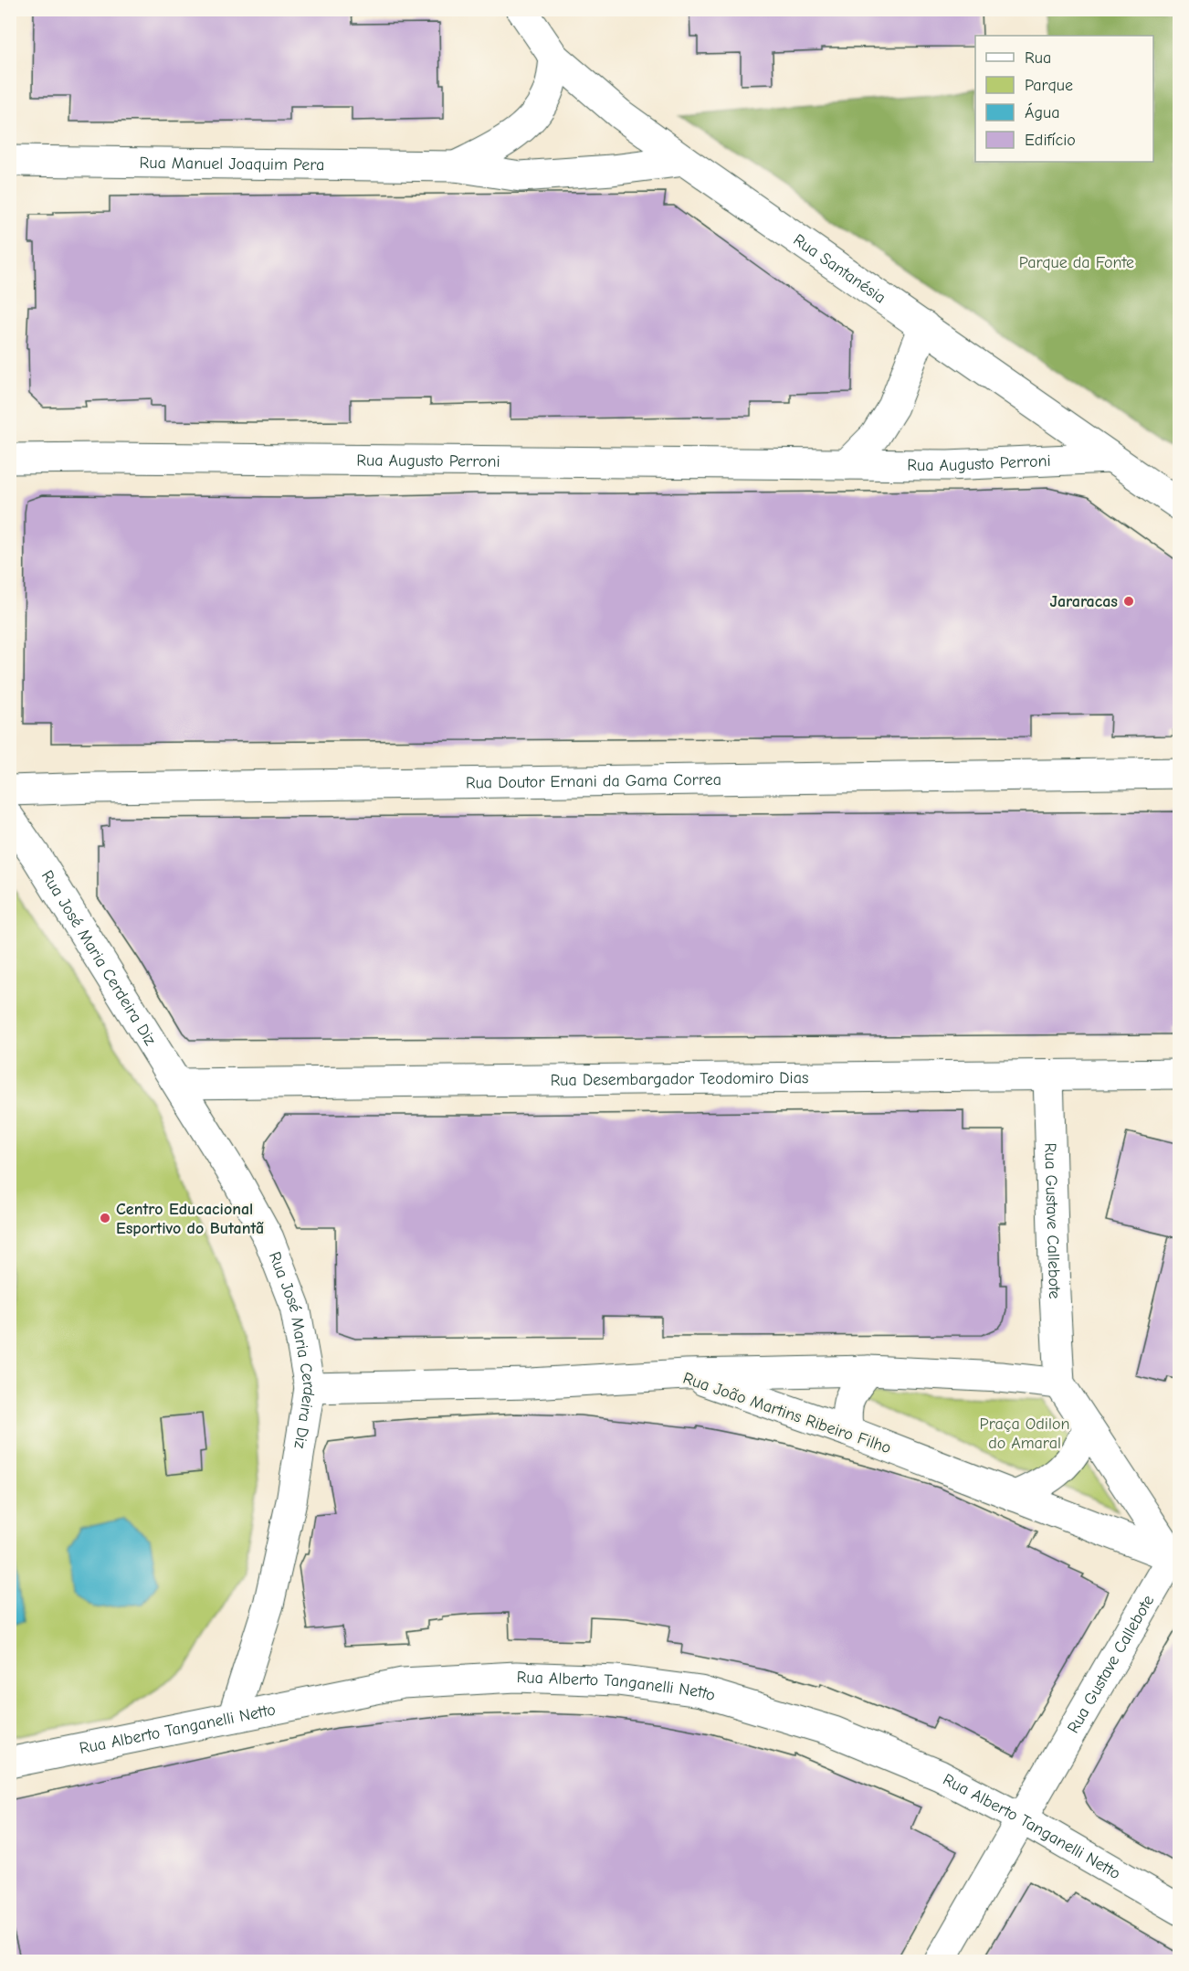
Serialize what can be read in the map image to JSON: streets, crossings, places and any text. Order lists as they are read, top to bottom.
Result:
{
  "streets": {
    "street": [
      "Rua Manuel Joaquim Pera",
      "Rua Santanésia",
      "Rua Augusto Perroni",
      "Rua Doutor Ernani da Gama Correa",
      "Rua José Maria Cerdeira Diz",
      "Rua Desembargador Teodomiro Dias",
      "Rua Gustave Callebote",
      "Rua João Martins Ribeiro Filho",
      "Rua Alberto Tanganelli Netto"
    ]
  },
  "crossings": [
    ["Rua Manuel Joaquim Pera", "Rua Santanésia"],
    ["Rua Santanésia", "Rua Augusto Perroni"],
    ["Rua José Maria Cerdeira Diz", "Rua Desembargador Teodomiro Dias"],
    ["Rua José Maria Cerdeira Diz", "Rua João Martins Ribeiro Filho"],
    ["Rua José Maria Cerdeira Diz", "Rua Alberto Tanganelli Netto"],
    ["Rua Desembargador Teodomiro Dias", "Rua Gustave Callebote"],
    ["Rua Gustave Callebote", "Rua João Martins Ribeiro Filho"],
    ["Rua Gustave Callebote", "Rua Alberto Tanganelli Netto"]
  ],
  "parks": ["Parque da Fonte", "Praça Odilon do Amaral"],
  "places": ["Jararacas", "Centro Educacional Esportivo do Butantã"],
  "legend": [
    "Rua",
    "Parque",
    "Água",
    "Edifício"
  ]
}
